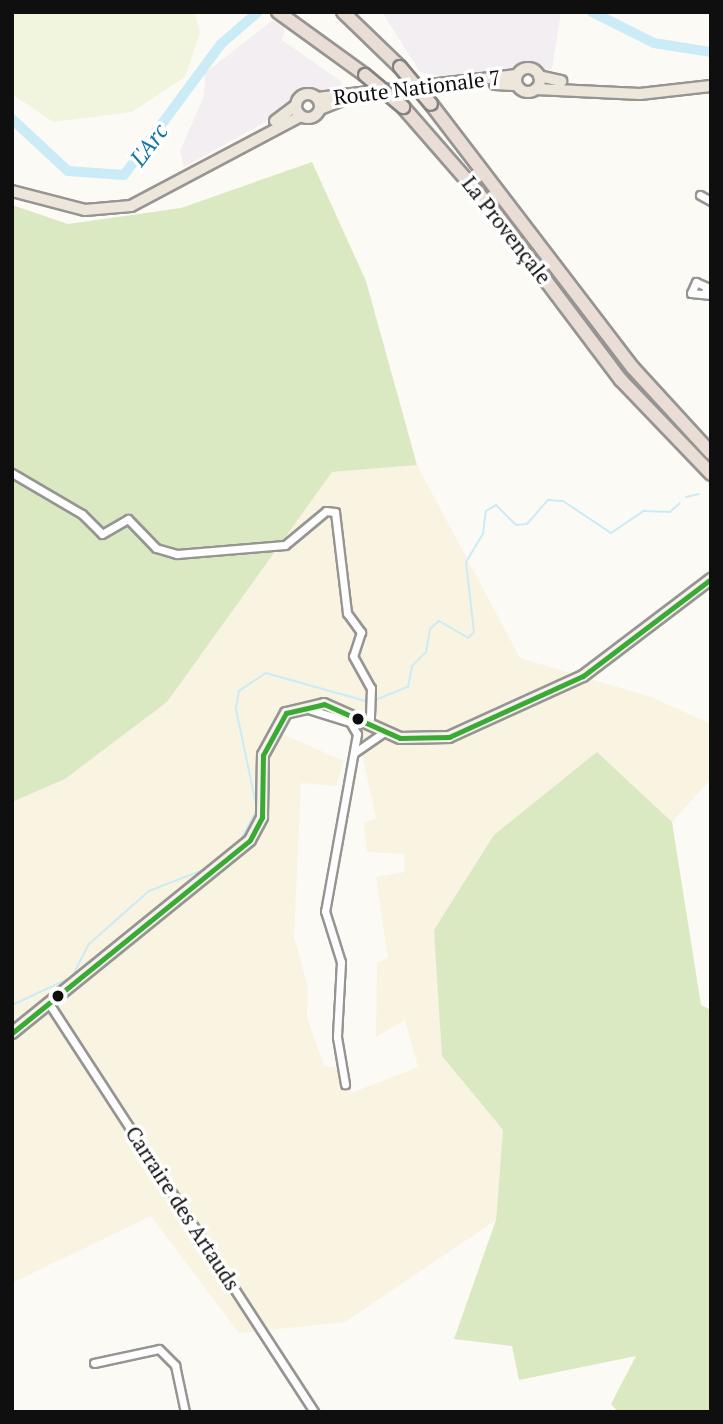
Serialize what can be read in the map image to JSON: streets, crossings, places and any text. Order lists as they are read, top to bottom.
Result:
{
  "streets": {
    "highway": ["La Provençale"],
    "main road": ["Route Nationale 7"],
    "street": ["Carraire des Artauds"]
  },
  "water": ["L'Arc"]
}
